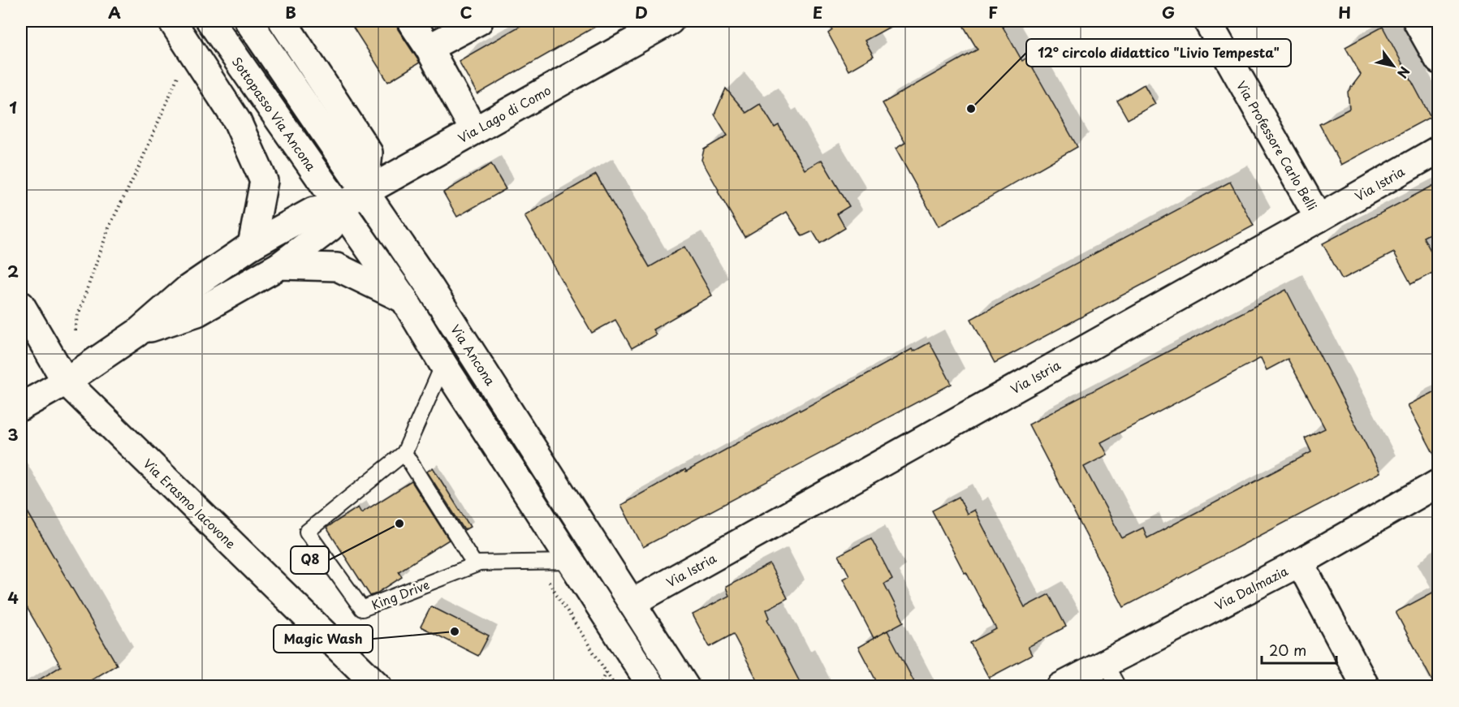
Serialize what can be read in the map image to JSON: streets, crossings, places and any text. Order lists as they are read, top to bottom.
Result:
{
  "streets": {
    "street": [
      "Sottopasso Via Ancona",
      "Via Lago di Como",
      "Via Professore Carlo Belli",
      "Via Istria",
      "Via Ancona",
      "Via Erasmo Iacovone",
      "Via Dalmazia"
    ],
    "lane": ["King Drive"]
  },
  "crossings": [
    ["Sottopasso Via Ancona", "Via Lago di Como"],
    ["Via Lago di Como", "Via Ancona"],
    ["Via Lago di Como", "Via Erasmo Iacovone"],
    ["Via Professore Carlo Belli", "Via Istria"],
    ["Via Istria", "Via Ancona"]
  ],
  "places": ["12° circolo didattico \"Livio Tempesta\"", "Q8", "Magic Wash"],
  "scale_bar": "20 m",
  "north": "bottom right",
  "grid": {
    "columns": [
      "A",
      "B",
      "C",
      "D",
      "E",
      "F",
      "G",
      "H"
    ],
    "rows": [
      "1",
      "2",
      "3",
      "4"
    ]
  }
}
